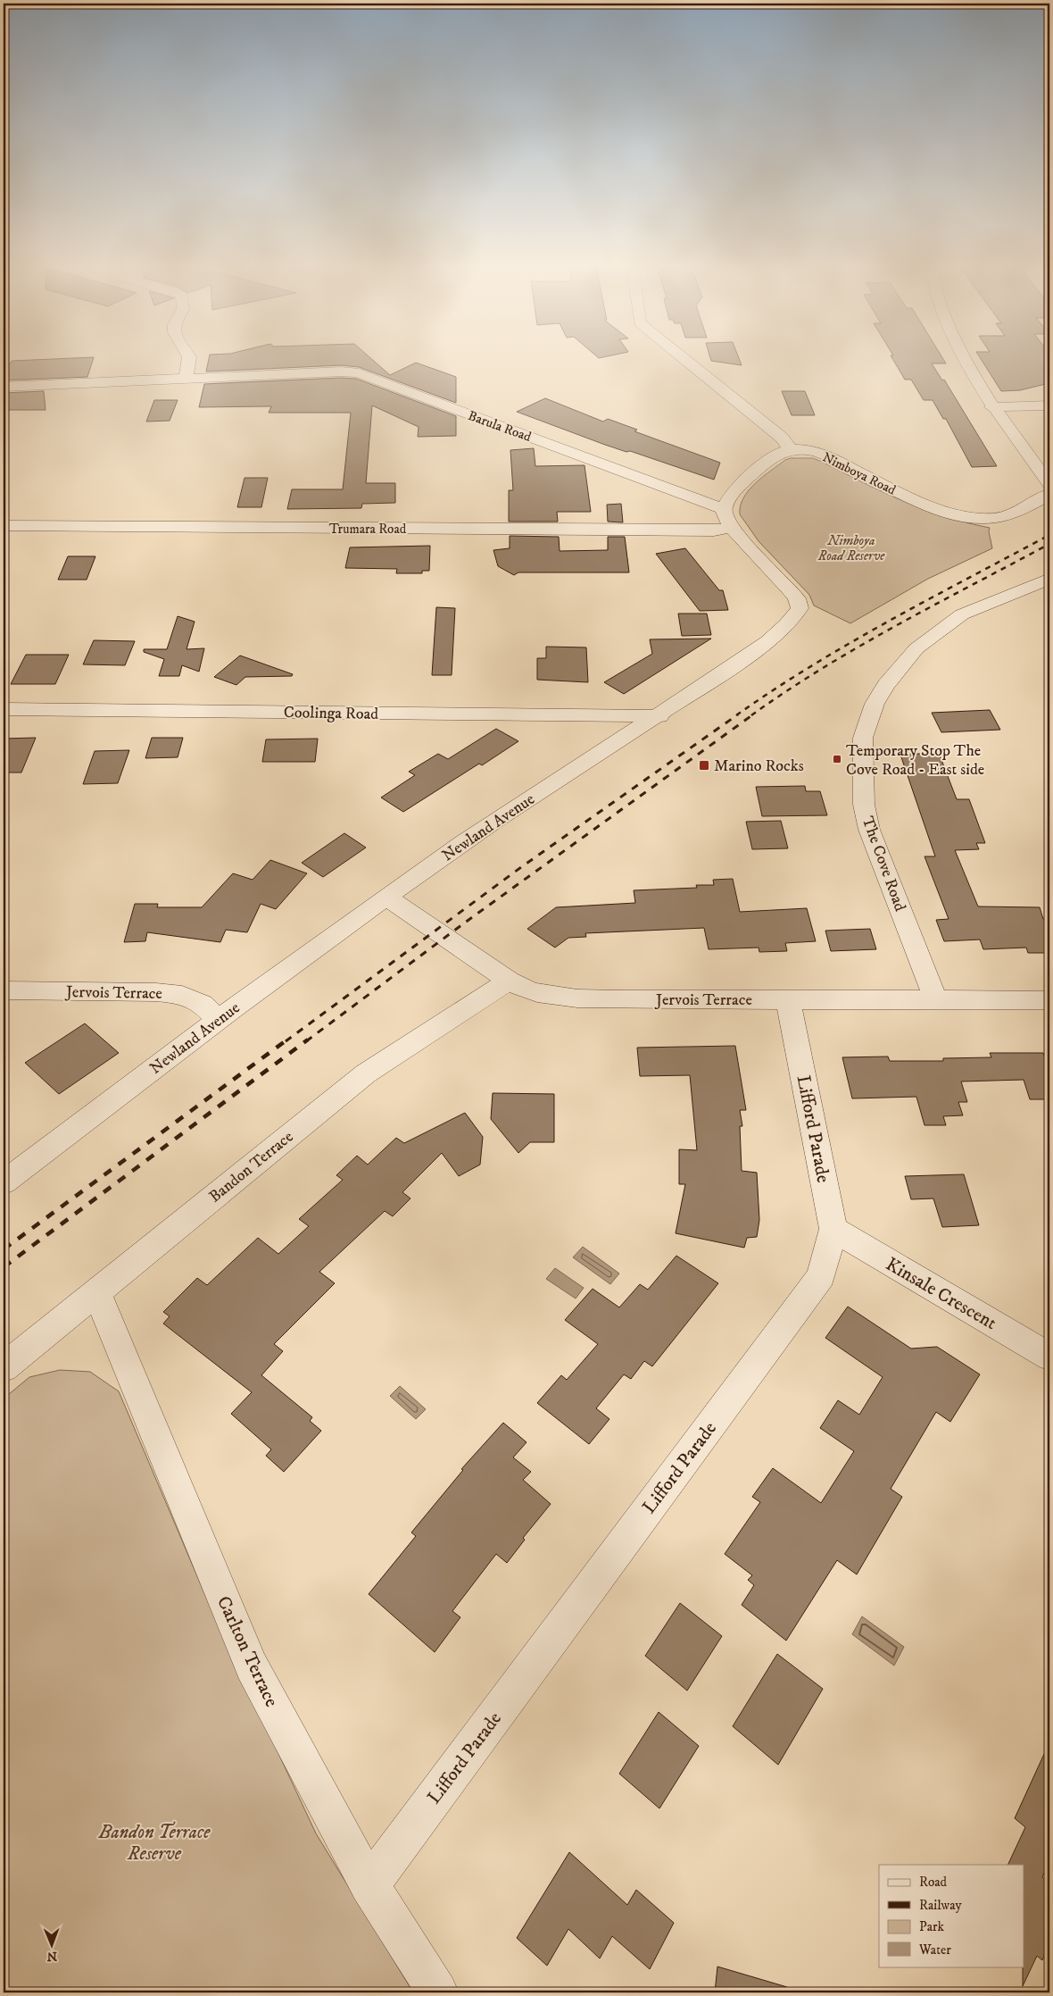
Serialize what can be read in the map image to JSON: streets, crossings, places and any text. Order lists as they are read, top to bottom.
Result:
{
  "streets": {
    "street": [
      "Barula Road",
      "Nimboya Road",
      "Trumara Road",
      "Coolinga Road",
      "Newland Avenue",
      "The Cove Road",
      "Jervois Terrace",
      "Lifford Parade",
      "Bandon Terrace",
      "Kinsale Crescent",
      "Carlton Terrace"
    ]
  },
  "crossings": [
    ["Barula Road", "Newland Avenue"],
    ["Trumara Road", "Newland Avenue"],
    ["Coolinga Road", "Newland Avenue"],
    ["Newland Avenue", "Jervois Terrace"],
    ["The Cove Road", "Jervois Terrace"],
    ["Jervois Terrace", "Lifford Parade"],
    ["Jervois Terrace", "Bandon Terrace"],
    ["Lifford Parade", "Kinsale Crescent"],
    ["Lifford Parade", "Carlton Terrace"],
    ["Bandon Terrace", "Carlton Terrace"]
  ],
  "parks": ["Nimboya Road Reserve", "Bandon Terrace Reserve"],
  "places": {
    "transit": ["Temporary Stop The Cove Road - East side", "Marino Rocks"]
  },
  "legend": [
    "Road",
    "Railway",
    "Park",
    "Water"
  ],
  "north": "bottom"
}
